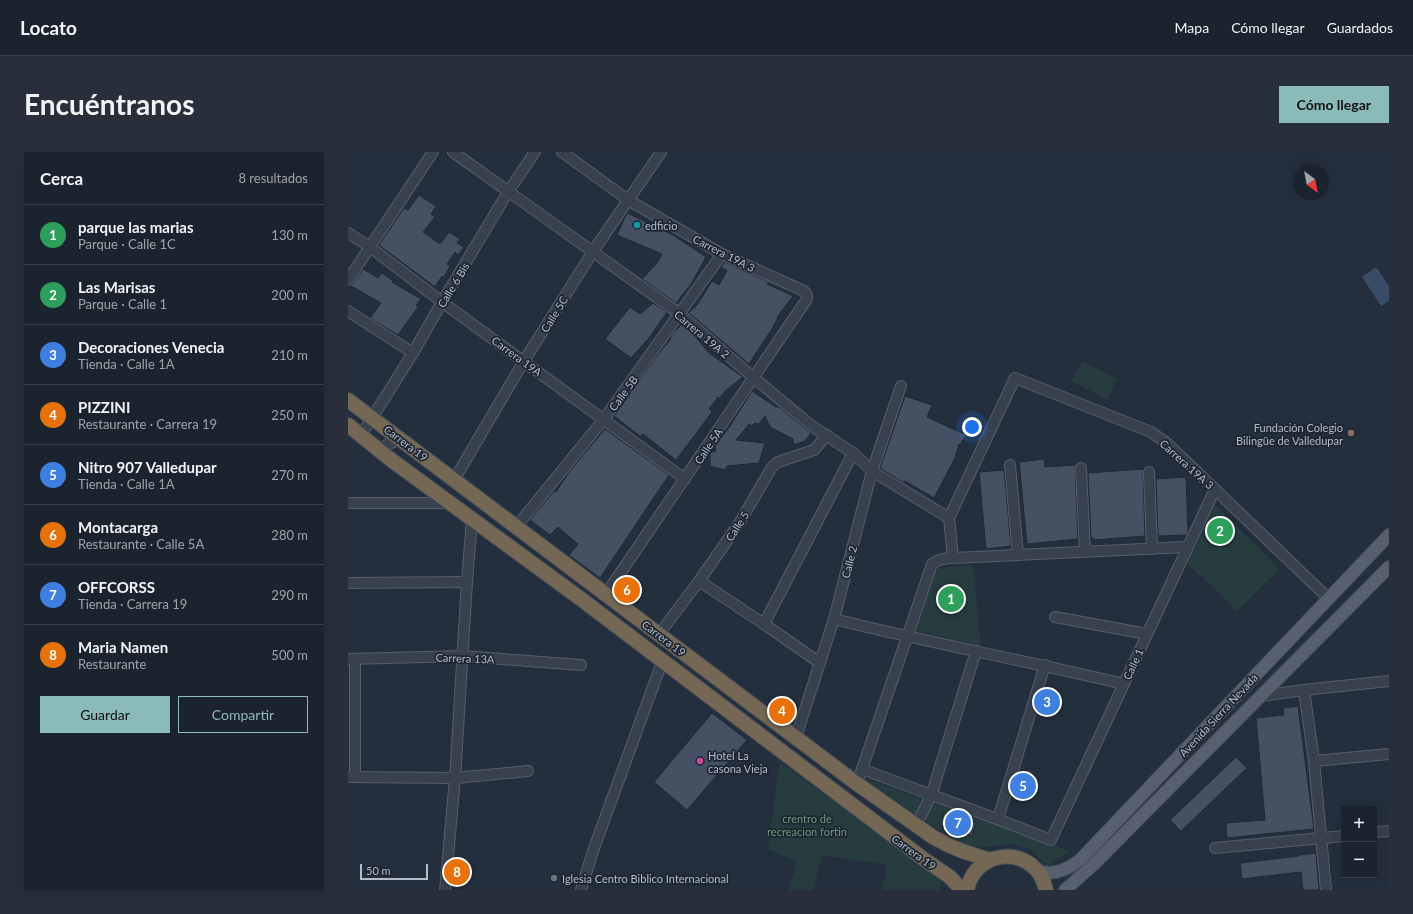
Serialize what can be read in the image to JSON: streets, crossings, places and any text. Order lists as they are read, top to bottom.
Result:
{
  "streets": {
    "highway": ["Carrera 19"],
    "main road": ["Avenida Sierra Nevada"],
    "street": [
      "Carrera 19A 3",
      "Calle 6 Bis",
      "Calle 5C",
      "Carrera 19A 2",
      "Carrera 19A",
      "Calle 5B",
      "Calle 5A",
      "Calle 5",
      "Calle 2",
      "Carrera 13A",
      "Calle 1"
    ]
  },
  "crossings": [
    ["Carrera 19A 3", "Calle 5C"],
    ["Carrera 19A 3", "Carrera 19A 2"],
    ["Carrera 19A 3", "Calle 5B"],
    ["Carrera 19A 3", "Calle 5A"],
    ["Carrera 19A 3", "Calle 1"],
    ["Carrera 19A 3", "Avenida Sierra Nevada"],
    ["Calle 6 Bis", "Carrera 19A 2"],
    ["Calle 6 Bis", "Carrera 19A"],
    ["Calle 6 Bis", "Carrera 19"],
    ["Calle 5C", "Carrera 19A 2"],
    ["Calle 5C", "Carrera 19A"],
    ["Calle 5C", "Carrera 19"],
    ["Carrera 19A 2", "Calle 5B"],
    ["Carrera 19A 2", "Calle 5A"],
    ["Carrera 19A 2", "Calle 5"],
    ["Carrera 19A 2", "Calle 2"],
    ["Carrera 19A", "Calle 5B"],
    ["Carrera 19A", "Calle 5A"],
    ["Calle 5B", "Carrera 19"],
    ["Carrera 19", "Calle 5A"],
    ["Carrera 19", "Calle 5"],
    ["Carrera 19", "Calle 2"]
  ],
  "parks": ["crentro de recreacion fortin"],
  "places": [
    "edficio",
    "Fundación Colegio Bilingüe de Valledupar",
    "Hotel La casona Vieja",
    "Iglesia Centro Biblico Internacional"
  ],
  "scale_bar": "50 m",
  "north": "bottom right",
  "page": {
    "header": "Locato",
    "nav": ["Mapa", "Cómo llegar", "Guardados"],
    "buttons": [
      "Cómo llegar",
      ["Guardar", "Compartir"]
    ],
    "title": "Encuéntranos",
    "heading": ["Cerca", "8 resultados"],
    "list": [
      {
        "mark": "1",
        "name": "parque las marias",
        "note": "Parque · Calle 1C",
        "value": "130 m"
      },
      {
        "mark": "2",
        "name": "Las Marisas",
        "note": "Parque · Calle 1",
        "value": "200 m"
      },
      {
        "mark": "3",
        "name": "Decoraciones Venecia",
        "note": "Tienda · Calle 1A",
        "value": "210 m"
      },
      {
        "mark": "4",
        "name": "PIZZINI",
        "note": "Restaurante · Carrera 19",
        "value": "250 m"
      },
      {
        "mark": "5",
        "name": "Nitro 907 Valledupar",
        "note": "Tienda · Calle 1A",
        "value": "270 m"
      },
      {
        "mark": "6",
        "name": "Montacarga",
        "note": "Restaurante · Calle 5A",
        "value": "280 m"
      },
      {
        "mark": "7",
        "name": "OFFCORSS",
        "note": "Tienda · Carrera 19",
        "value": "290 m"
      },
      {
        "mark": "8",
        "name": "Maria Namen",
        "note": "Restaurante",
        "value": "500 m"
      }
    ],
    "pins": [
      "2",
      "6",
      "1",
      "3",
      "4",
      "5",
      "7",
      "8"
    ],
    "map_buttons": ["+", "−"],
    "scale": "50 m"
  }
}
